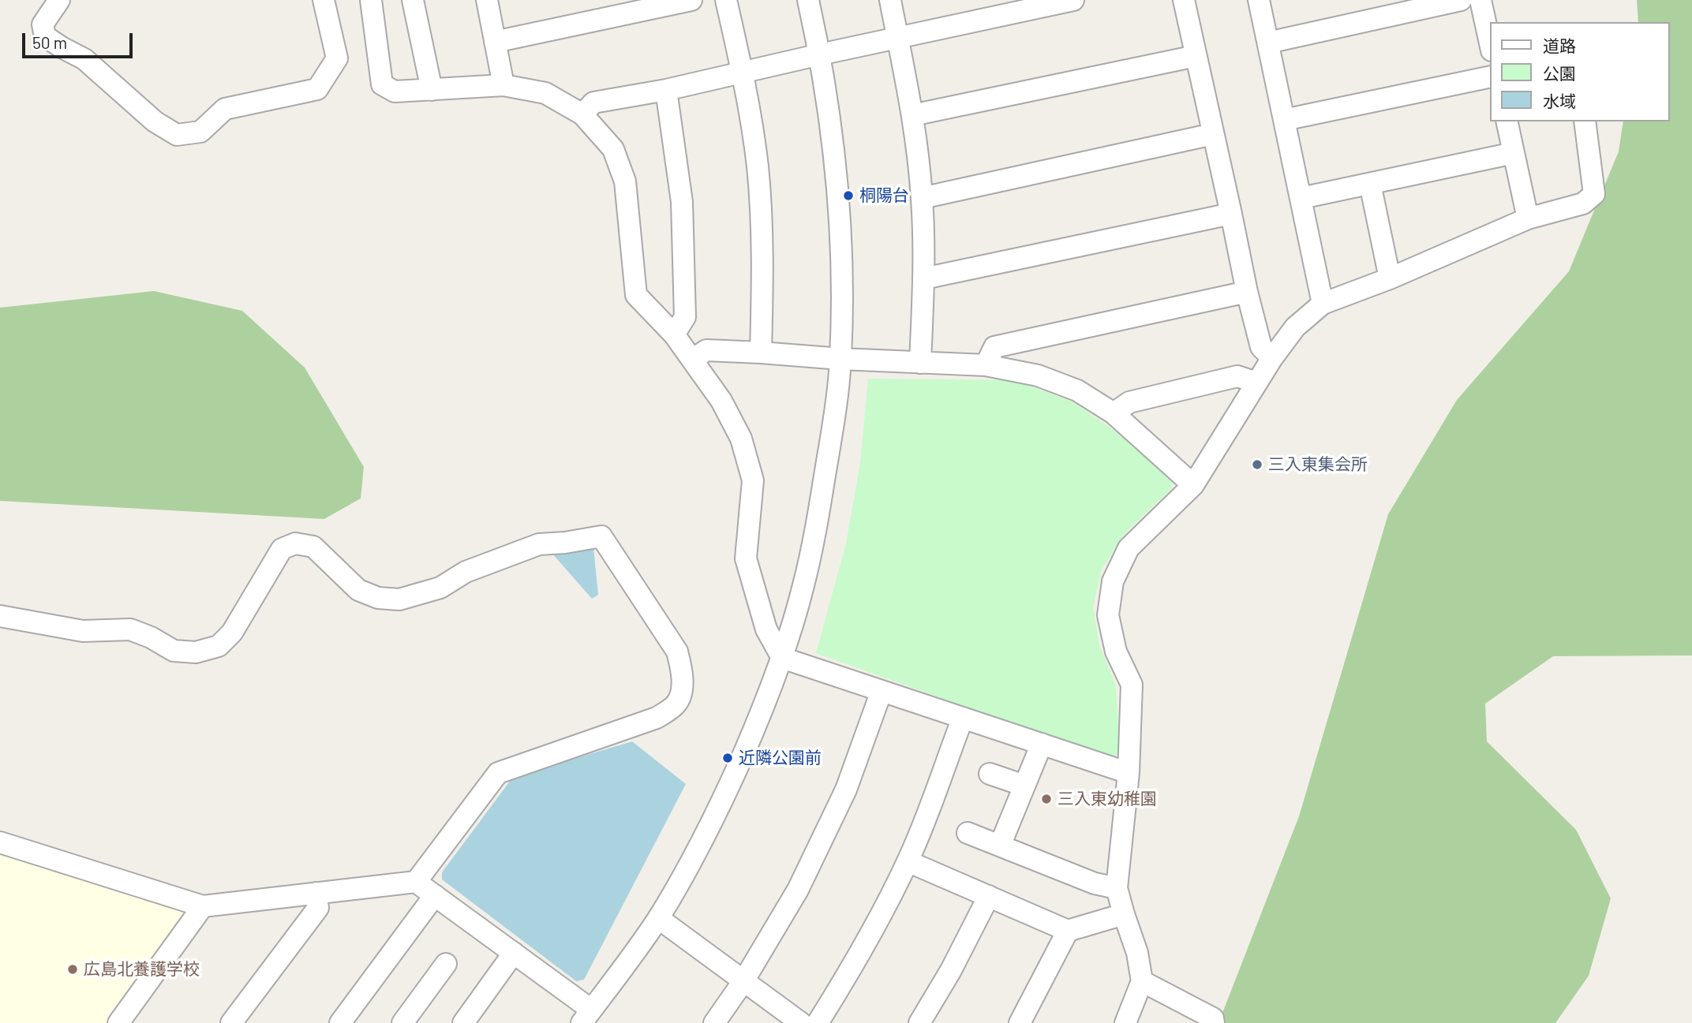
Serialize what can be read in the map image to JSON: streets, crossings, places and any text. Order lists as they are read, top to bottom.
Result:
{
  "places": [
    "桐陽台",
    "三入東集会所",
    "近隣公園前",
    "三入東幼稚園",
    "広島北養護学校"
  ],
  "legend": ["道路", "公園", "水域"],
  "scale_bar": "50 m"
}
